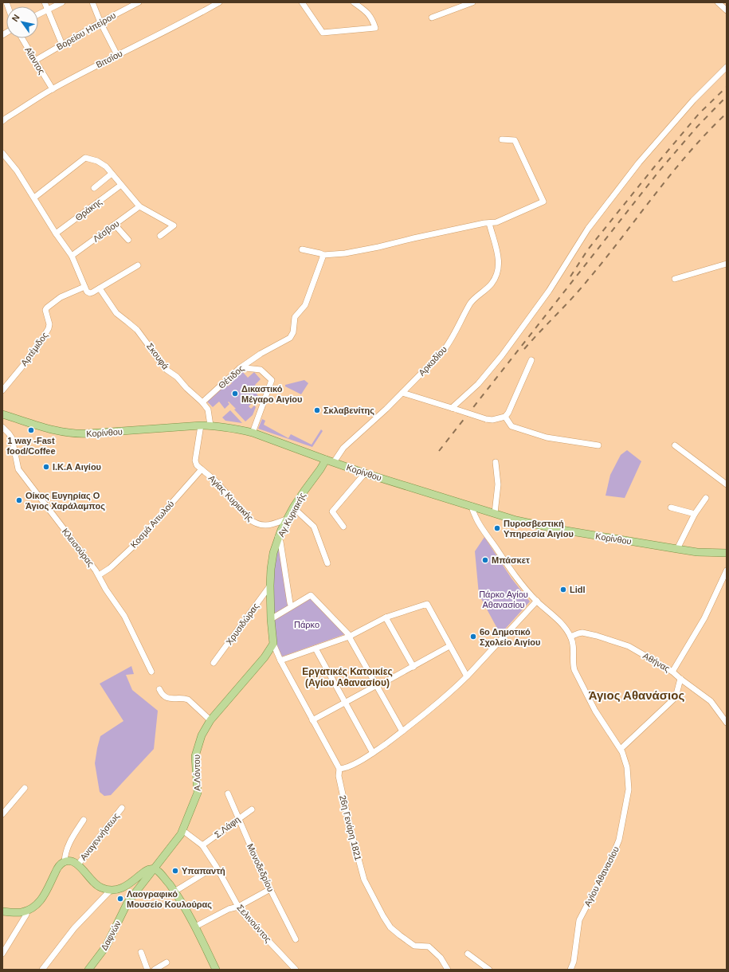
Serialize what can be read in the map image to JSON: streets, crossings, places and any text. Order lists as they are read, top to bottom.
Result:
{
  "streets": {
    "main road": [
      "Κορίνθου",
      "Αγ.Κυριακής",
      "Α.Λόντου",
      "Δαφνών"
    ],
    "street": [
      "Βορείου Ηπείρου",
      "Βιτσίου",
      "Αΐαντος",
      "Θράκης",
      "Λέσβου",
      "Αρτέμιδος",
      "Σκουφά",
      "Αρκαδίου",
      "Θέτιδος",
      "Αγίας Κυριακής",
      "Κοσμά Αιτωλού",
      "Κλεισούρας",
      "Χρυσιδώρας",
      "Αθήνας",
      "Σ.Λάφη",
      "26η Γενάρη 1821",
      "Αναγεννήσεως",
      "Μονοδεδρίου",
      "Αγίου Αθανασίου",
      "Σελινούντος"
    ]
  },
  "crossings": [
    ["Βορείου Ηπείρου", "Αΐαντος"],
    ["Βιτσίου", "Αΐαντος"],
    ["Σκουφά", "Θέτιδος"],
    ["Σκουφά", "Κορίνθου"],
    ["Αρκαδίου", "Κορίνθου"],
    ["Κορίνθου", "Αγίας Κυριακής"],
    ["Κορίνθου", "Αγ.Κυριακής"],
    ["Κορίνθου", "Αγίου Αθανασίου"],
    ["Αγίας Κυριακής", "Αγ.Κυριακής"],
    ["Αγίας Κυριακής", "Κοσμά Αιτωλού"],
    ["Αγ.Κυριακής", "Χρυσιδώρας"],
    ["Αγ.Κυριακής", "Α.Λόντου"],
    ["Αγ.Κυριακής", "26η Γενάρη 1821"],
    ["Κοσμά Αιτωλού", "Κλεισούρας"],
    ["Αθήνας", "Αγίου Αθανασίου"],
    ["Α.Λόντου", "26η Γενάρη 1821"],
    ["Α.Λόντου", "Σελινούντος"],
    ["Α.Λόντου", "Δαφνών"],
    ["Σ.Λάφη", "Μονοδεδρίου"],
    ["Σ.Λάφη", "Σελινούντος"]
  ],
  "districts": ["Εργατικές Κατοικίες (Αγίου Αθανασίου)", "Άγιος Αθανάσιος"],
  "parks": ["Πάρκο Αγίου Αθανασίου", "Πάρκο"],
  "places": [
    "Δικαστικό Μέγαρο Αιγίου",
    "Σκλαβενίτης",
    "1 way -Fast food/Coffee",
    "Ι.Κ.Α Αιγίου",
    "Οίκος Ευγηρίας Ο Άγιος Χαράλαμπος",
    "Πυροσβεστική Υπηρεσία Αιγίου",
    "Μπάσκετ",
    "Lidl",
    "6ο Δημοτικό Σχολείο Αιγίου",
    "Υπαπαντή",
    "Λαογραφικό Μουσείο Κουλούρας"
  ],
  "north": "top left"
}
